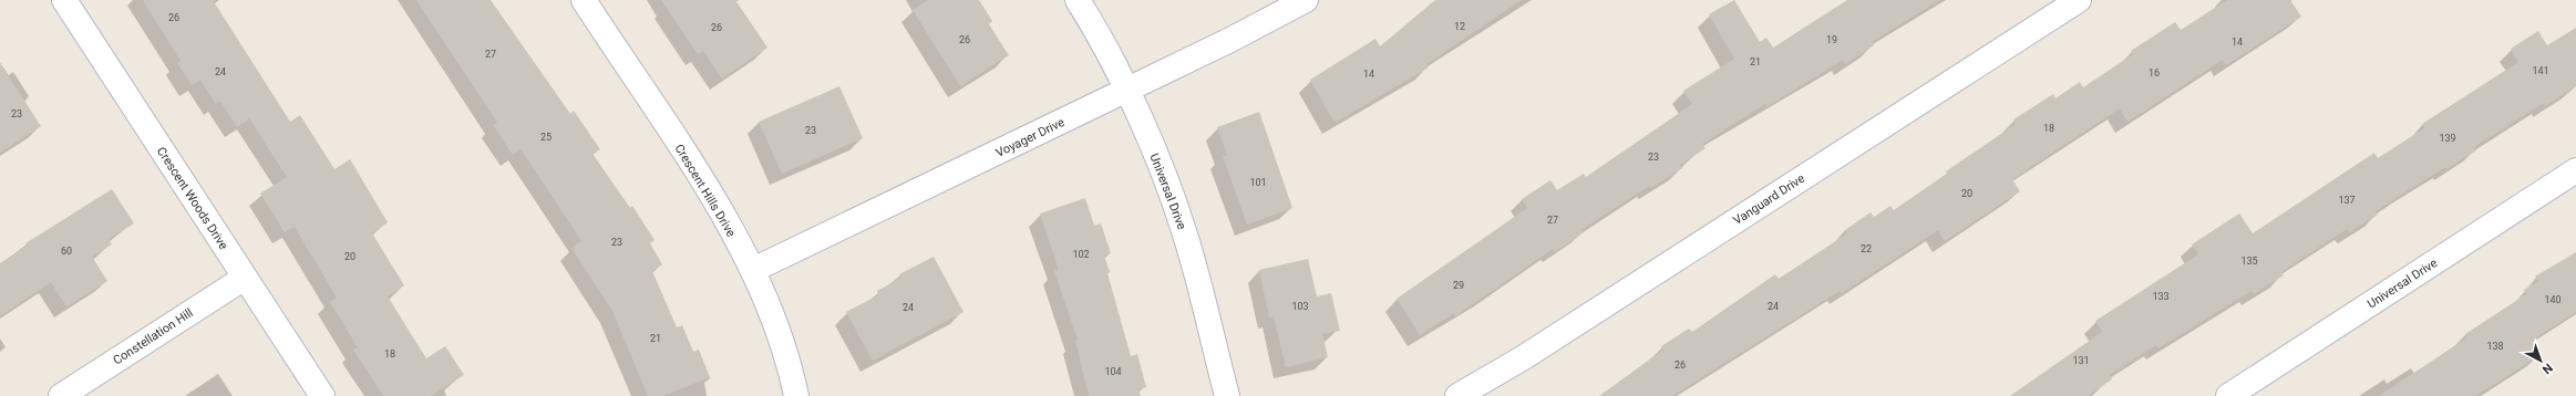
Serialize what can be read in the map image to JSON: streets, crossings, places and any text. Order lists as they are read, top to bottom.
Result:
{
  "streets": {
    "street": [
      "Voyager Drive",
      "Crescent Hills Drive",
      "Universal Drive",
      "Crescent Woods Drive",
      "Vanguard Drive",
      "Constellation Hill"
    ]
  },
  "crossings": [
    ["Voyager Drive", "Crescent Hills Drive"],
    ["Voyager Drive", "Universal Drive"],
    ["Crescent Woods Drive", "Constellation Hill"]
  ],
  "house_numbers": [
    "26",
    "12",
    "26",
    "26",
    "19",
    "14",
    "27",
    "21",
    "141",
    "24",
    "16",
    "14",
    "23",
    "18",
    "23",
    "25",
    "139",
    "23",
    "101",
    "20",
    "137",
    "27",
    "23",
    "22",
    "60",
    "102",
    "20",
    "135",
    "29",
    "133",
    "140",
    "103",
    "24",
    "24",
    "21",
    "138",
    "18",
    "131",
    "26",
    "104"
  ],
  "north": "bottom right"
}
